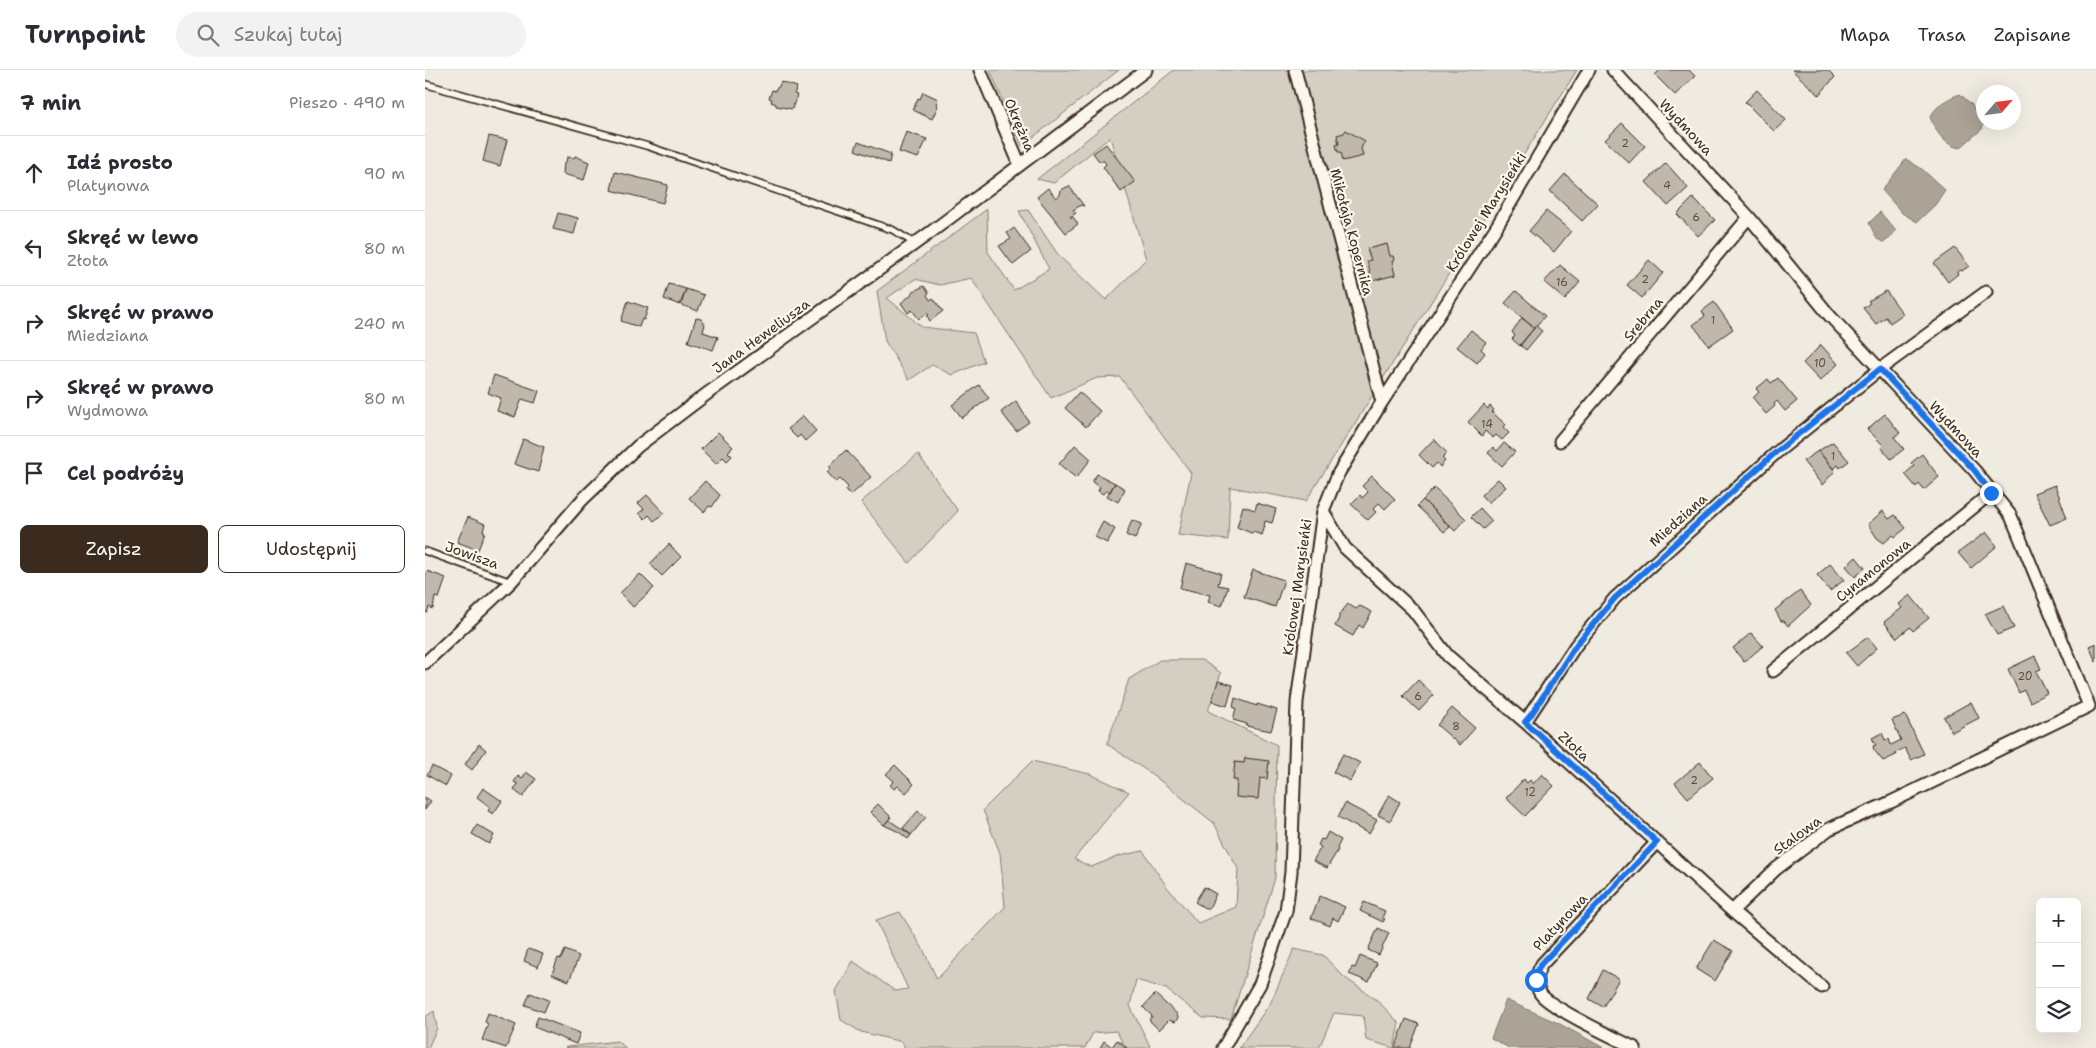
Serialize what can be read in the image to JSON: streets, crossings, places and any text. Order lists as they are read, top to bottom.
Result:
{
  "streets": {
    "street": [
      "Okrężna",
      "Wydmowa",
      "Królowej Marysieńki",
      "Mikołaja Kopernika",
      "Srebrna",
      "Jana Heweliusza",
      "Miedziana",
      "Cynamonowa",
      "Złota",
      "Stalowa",
      "Platynowa"
    ],
    "lane": ["Jowisza"]
  },
  "crossings": [
    ["Okrężna", "Jana Heweliusza"],
    ["Wydmowa", "Srebrna"],
    ["Wydmowa", "Miedziana"],
    ["Wydmowa", "Cynamonowa"],
    ["Wydmowa", "Stalowa"],
    ["Królowej Marysieńki", "Mikołaja Kopernika"],
    ["Królowej Marysieńki", "Złota"],
    ["Jana Heweliusza", "Jowisza"],
    ["Miedziana", "Złota"],
    ["Złota", "Stalowa"],
    ["Złota", "Platynowa"]
  ],
  "house_numbers": [
    "2",
    "4",
    "6",
    "2",
    "16",
    "1",
    "10",
    "14",
    "1",
    "20",
    "6",
    "8",
    "2",
    "12"
  ],
  "north": "top right",
  "page": {
    "header": "Turnpoint",
    "search": "Szukaj tutaj",
    "nav": ["Mapa", "Trasa", "Zapisane"],
    "heading": ["7 min", "Pieszo · 490 m"],
    "list": [
      ["Idź prosto", "Platynowa", "90 m"],
      ["Skręć w lewo", "Złota", "80 m"],
      ["Skręć w prawo", "Miedziana", "240 m"],
      ["Skręć w prawo", "Wydmowa", "80 m"],
      "Cel podróży"
    ],
    "buttons": ["Zapisz", "Udostępnij"],
    "map_buttons": ["+", "−"]
  }
}
